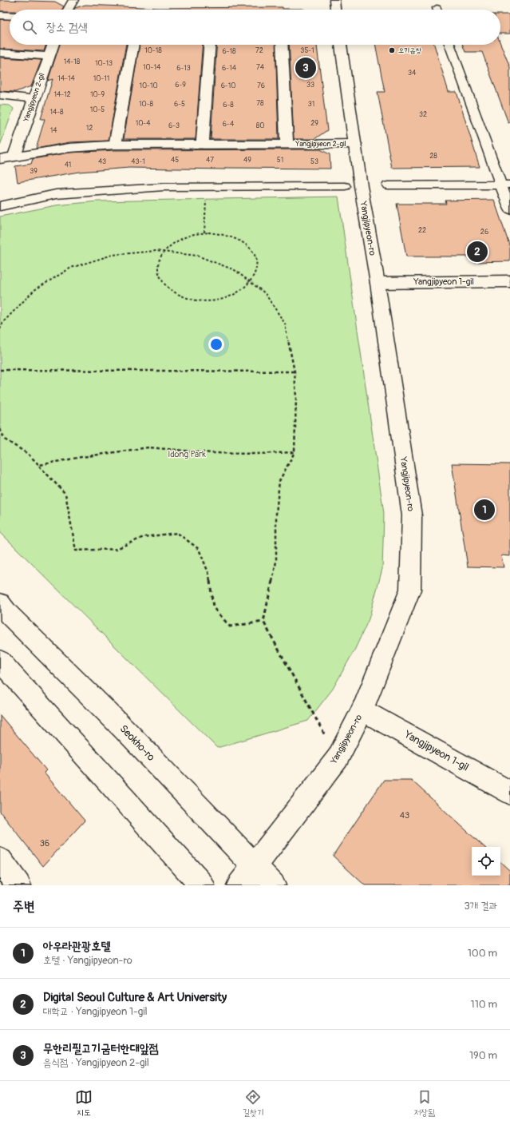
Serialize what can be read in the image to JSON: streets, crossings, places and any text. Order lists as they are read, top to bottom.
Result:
{
  "streets": {
    "street": [
      "Yangjipyeon 2-gil",
      "Yangjipyeon-ro",
      "Yangjipyeon 1-gil",
      "Seokho-ro"
    ]
  },
  "crossings": [
    ["Yangjipyeon 2-gil", "Yangjipyeon-ro"],
    ["Yangjipyeon-ro", "Yangjipyeon 1-gil"],
    ["Yangjipyeon-ro", "Seokho-ro"]
  ],
  "parks": ["Idong Park"],
  "places": ["오키곱창"],
  "house_numbers": [
    "10-18",
    "72",
    "35-1",
    "6-18",
    "14-18",
    "10-13",
    "10-14",
    "74",
    "6-13",
    "6-14",
    "34",
    "14-14",
    "10-11",
    "6-9",
    "33",
    "10-10",
    "6-10",
    "76",
    "14-12",
    "10-9",
    "78",
    "10-8",
    "6-5",
    "31",
    "6-8",
    "10-5",
    "14-8",
    "32",
    "10-4",
    "29",
    "6-4",
    "6-3",
    "80",
    "12",
    "14",
    "28",
    "45",
    "47",
    "49",
    "51",
    "43",
    "43-1",
    "53",
    "41",
    "39",
    "22",
    "26",
    "43",
    "36"
  ],
  "page": {
    "search": "장소 검색",
    "pins": ["3", "2", "1"],
    "heading": ["주변", "3개 결과"],
    "list": [
      {
        "mark": "1",
        "name": "아우라관광호텔",
        "note": "호텔 · Yangjipyeon-ro",
        "value": "100 m"
      },
      {
        "mark": "2",
        "name": "Digital Seoul Culture & Art University",
        "note": "대학교 · Yangjipyeon 1-gil",
        "value": "110 m"
      },
      {
        "mark": "3",
        "name": "무한리필고기굼터한대앞점",
        "note": "음식점 · Yangjipyeon 2-gil",
        "value": "190 m"
      }
    ],
    "nav": ["지도", "길찾기", "저장됨"]
  }
}
